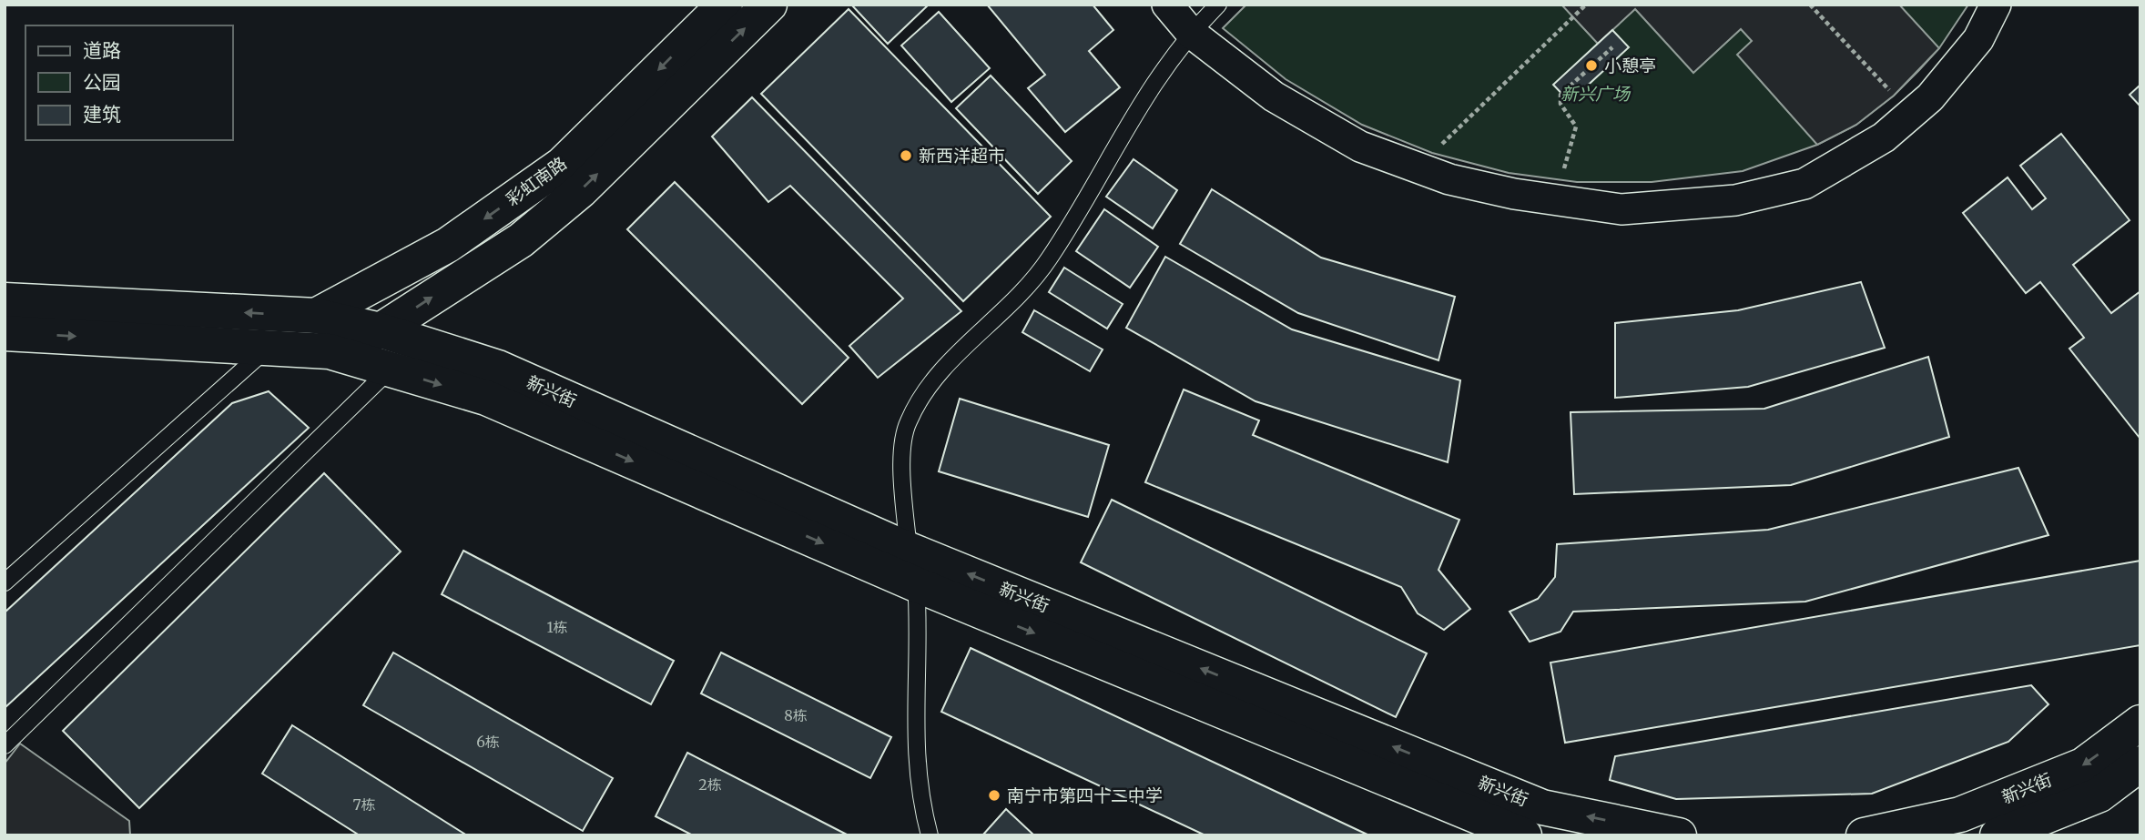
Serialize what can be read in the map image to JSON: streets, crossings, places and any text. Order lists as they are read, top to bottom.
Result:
{
  "streets": {
    "main road": ["彩虹南路", "新兴街"]
  },
  "crossings": [
    ["彩虹南路", "新兴街"]
  ],
  "parks": ["新兴广场"],
  "places": ["小憩亭", "新西洋超市", "南宁市第四十二中学"],
  "house_numbers": [
    "1栋",
    "8栋",
    "6栋",
    "2栋",
    "7栋"
  ],
  "legend": ["道路", "公园", "建筑"]
}
